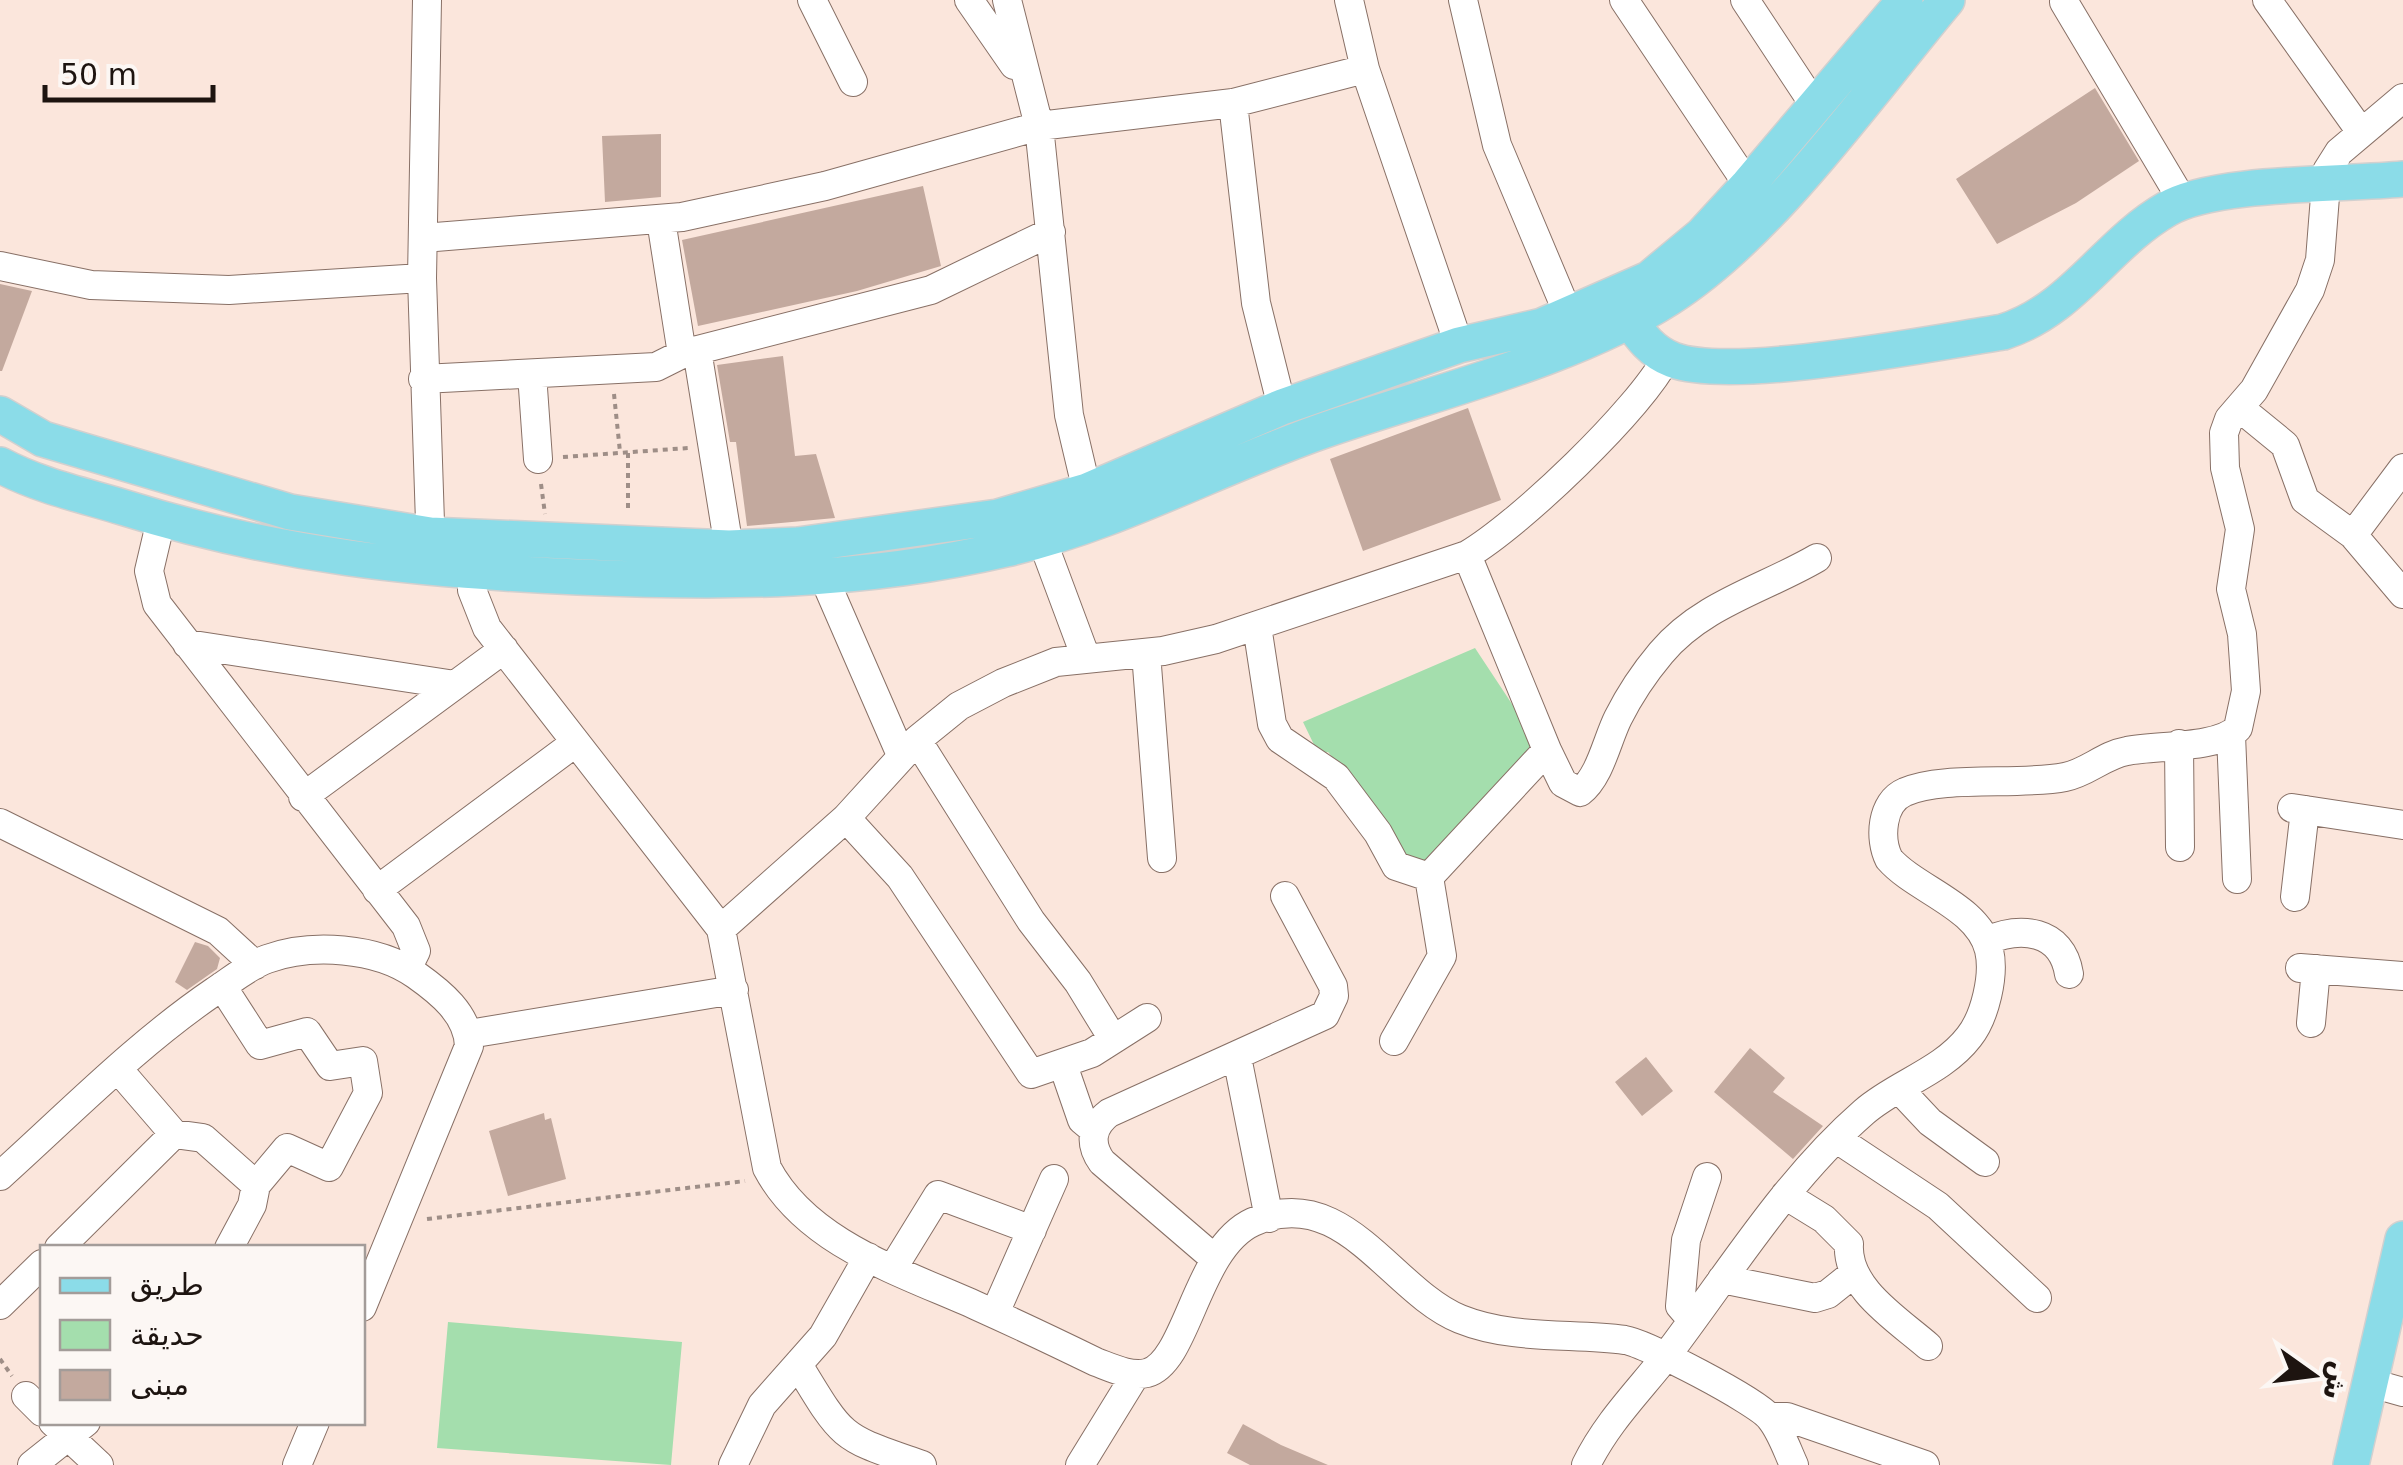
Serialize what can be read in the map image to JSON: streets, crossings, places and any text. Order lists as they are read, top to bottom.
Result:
{
  "legend": ["طريق", "حديقة", "مبنى"],
  "scale_bar": "50 m",
  "north": "right"
}
